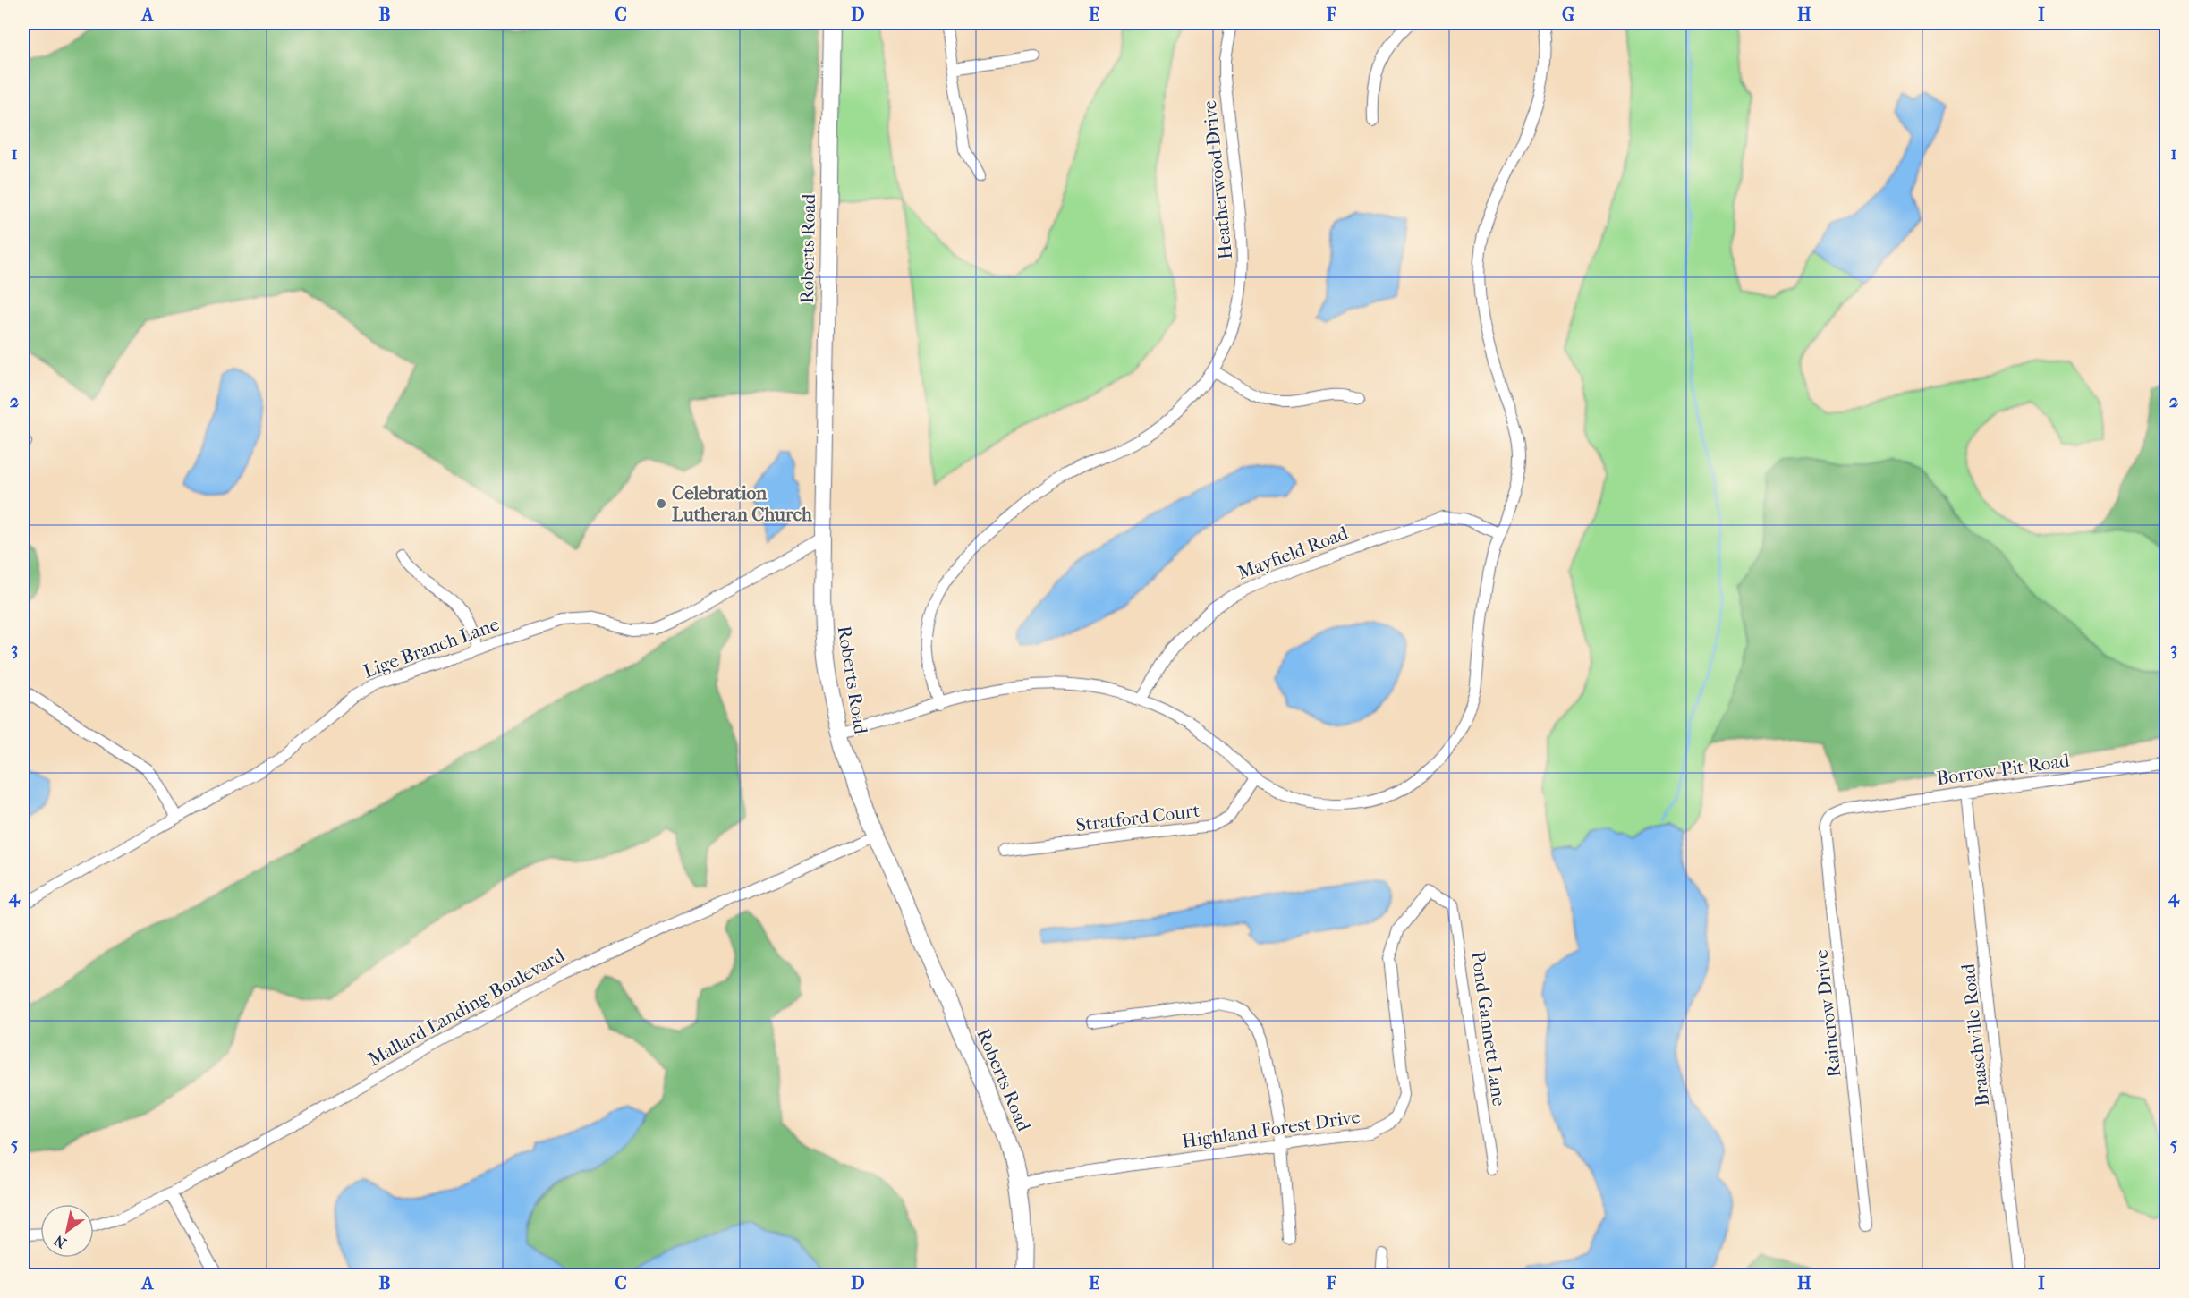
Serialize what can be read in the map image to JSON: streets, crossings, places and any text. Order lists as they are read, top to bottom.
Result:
{
  "streets": {
    "main road": ["Roberts Road"],
    "street": [
      "Heatherwood Drive",
      "Mayfield Road",
      "Lige Branch Lane",
      "Borrow Pit Road",
      "Stratford Court",
      "Mallard Landing Boulevard",
      "Raincrow Drive",
      "Pond Gannett Lane",
      "Braaschville Road",
      "Highland Forest Drive"
    ]
  },
  "crossings": [
    ["Roberts Road", "Lige Branch Lane"],
    ["Roberts Road", "Mallard Landing Boulevard"],
    ["Roberts Road", "Highland Forest Drive"],
    ["Borrow Pit Road", "Raincrow Drive"],
    ["Borrow Pit Road", "Braaschville Road"],
    ["Pond Gannett Lane", "Highland Forest Drive"]
  ],
  "places": ["Celebration Lutheran Church"],
  "north": "bottom left",
  "grid": {
    "columns": [
      "A",
      "B",
      "C",
      "D",
      "E",
      "F",
      "G",
      "H",
      "I"
    ],
    "rows": [
      "1",
      "2",
      "3",
      "4",
      "5"
    ]
  }
}
